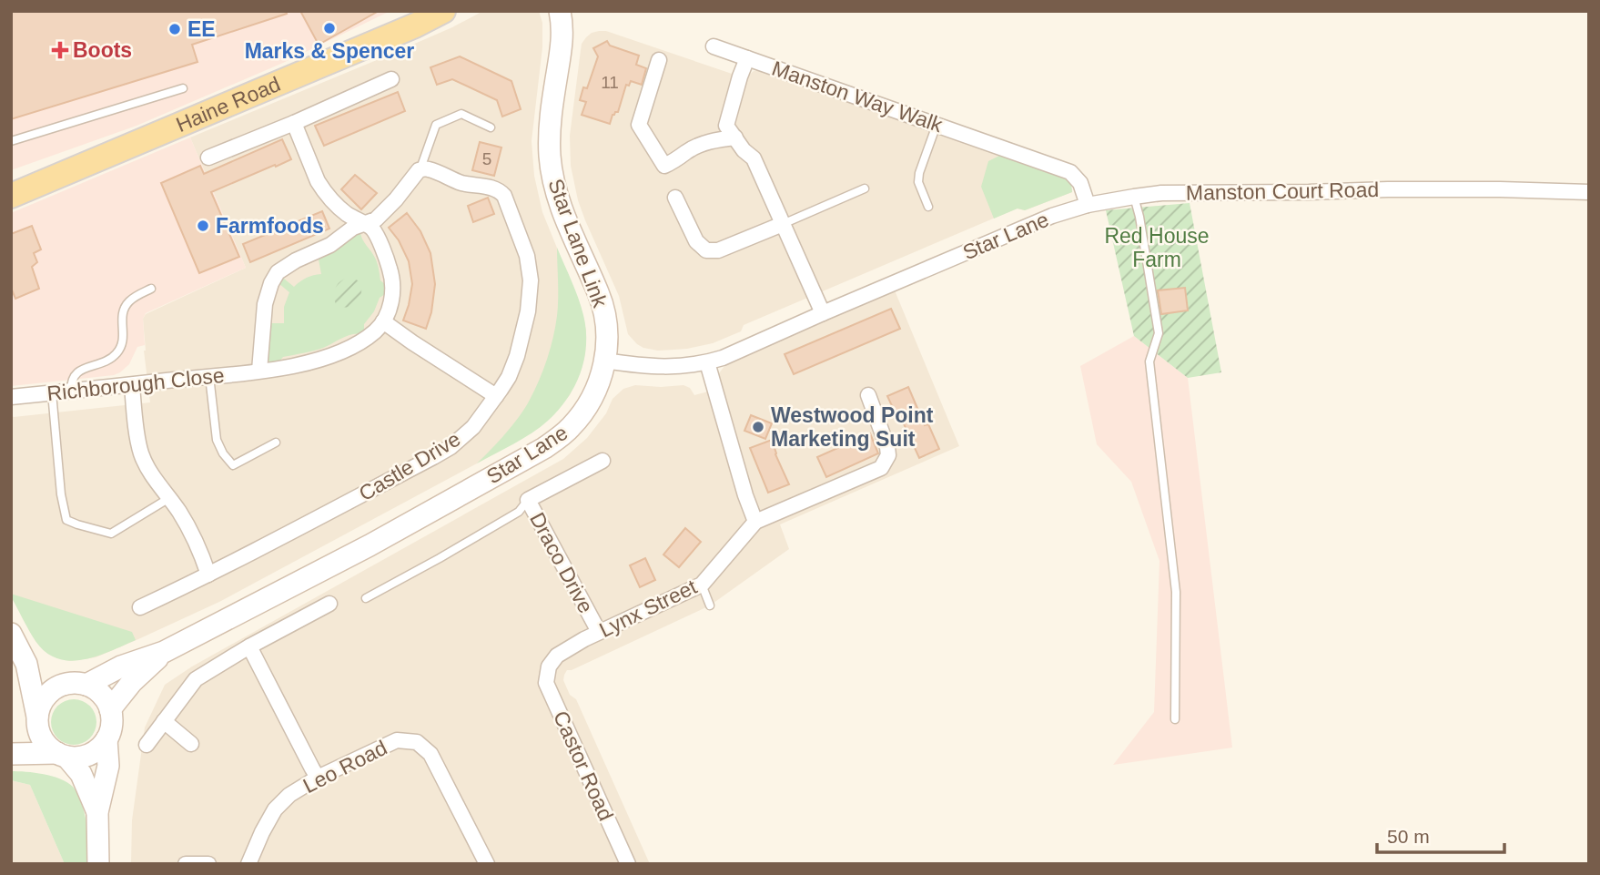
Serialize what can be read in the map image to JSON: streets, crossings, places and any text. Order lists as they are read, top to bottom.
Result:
{
  "streets": {
    "main road": ["Haine Road"],
    "street": [
      "Manston Way Walk",
      "Manston Court Road",
      "Star Lane",
      "Star Lane Link",
      "Richborough Close",
      "Castle Drive",
      "Draco Drive",
      "Lynx Street",
      "Castor Road",
      "Leo Road"
    ]
  },
  "crossings": [
    ["Manston Way Walk", "Manston Court Road"],
    ["Manston Way Walk", "Star Lane"],
    ["Manston Court Road", "Star Lane"],
    ["Star Lane", "Star Lane Link"],
    ["Draco Drive", "Lynx Street"],
    ["Lynx Street", "Castor Road"]
  ],
  "parks": ["Red House Farm"],
  "places": {
    "other": [
      "Marks & Spencer",
      "EE",
      "Farmfoods",
      "Westwood Point Marketing Suit"
    ],
    "health": ["Boots"]
  },
  "house_numbers": ["11", "5"],
  "scale_bar": "50 m"
}
